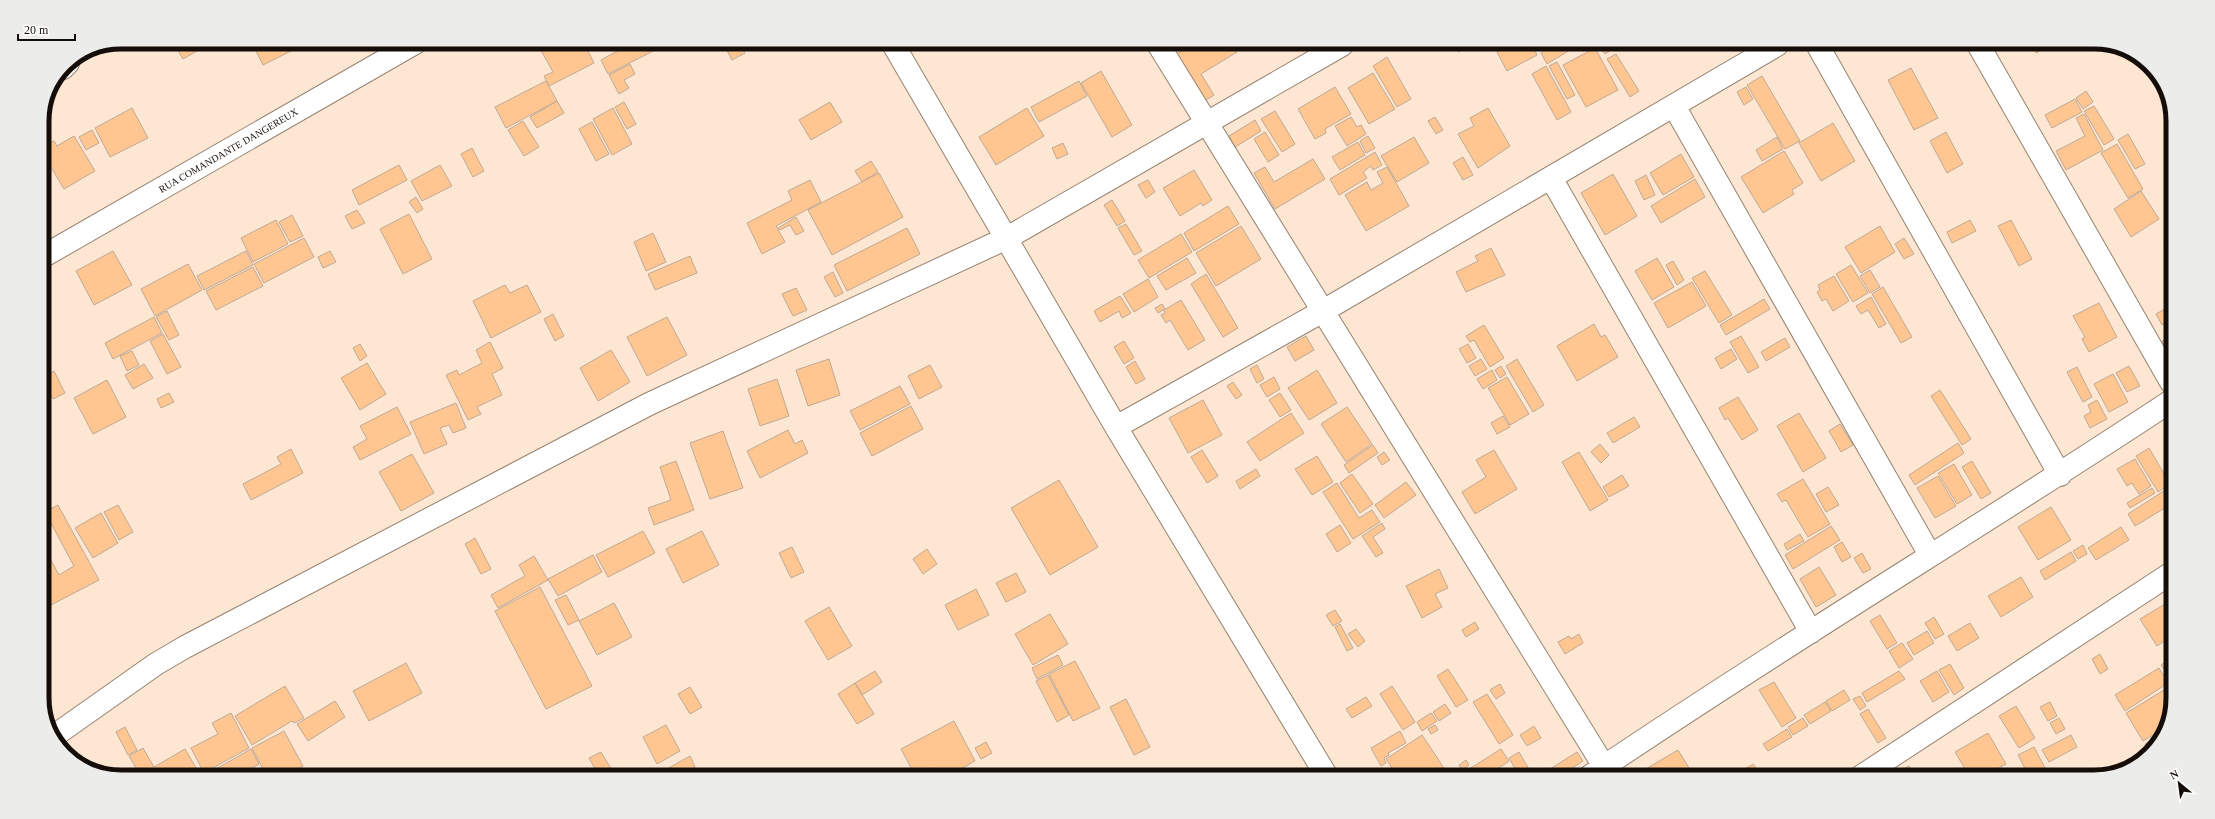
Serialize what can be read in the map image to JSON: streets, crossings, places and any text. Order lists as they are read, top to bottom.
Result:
{
  "streets": {
    "street": ["RUA COMANDANTE DANGEREUX"]
  },
  "scale_bar": "20 m",
  "north": "top left"
}
